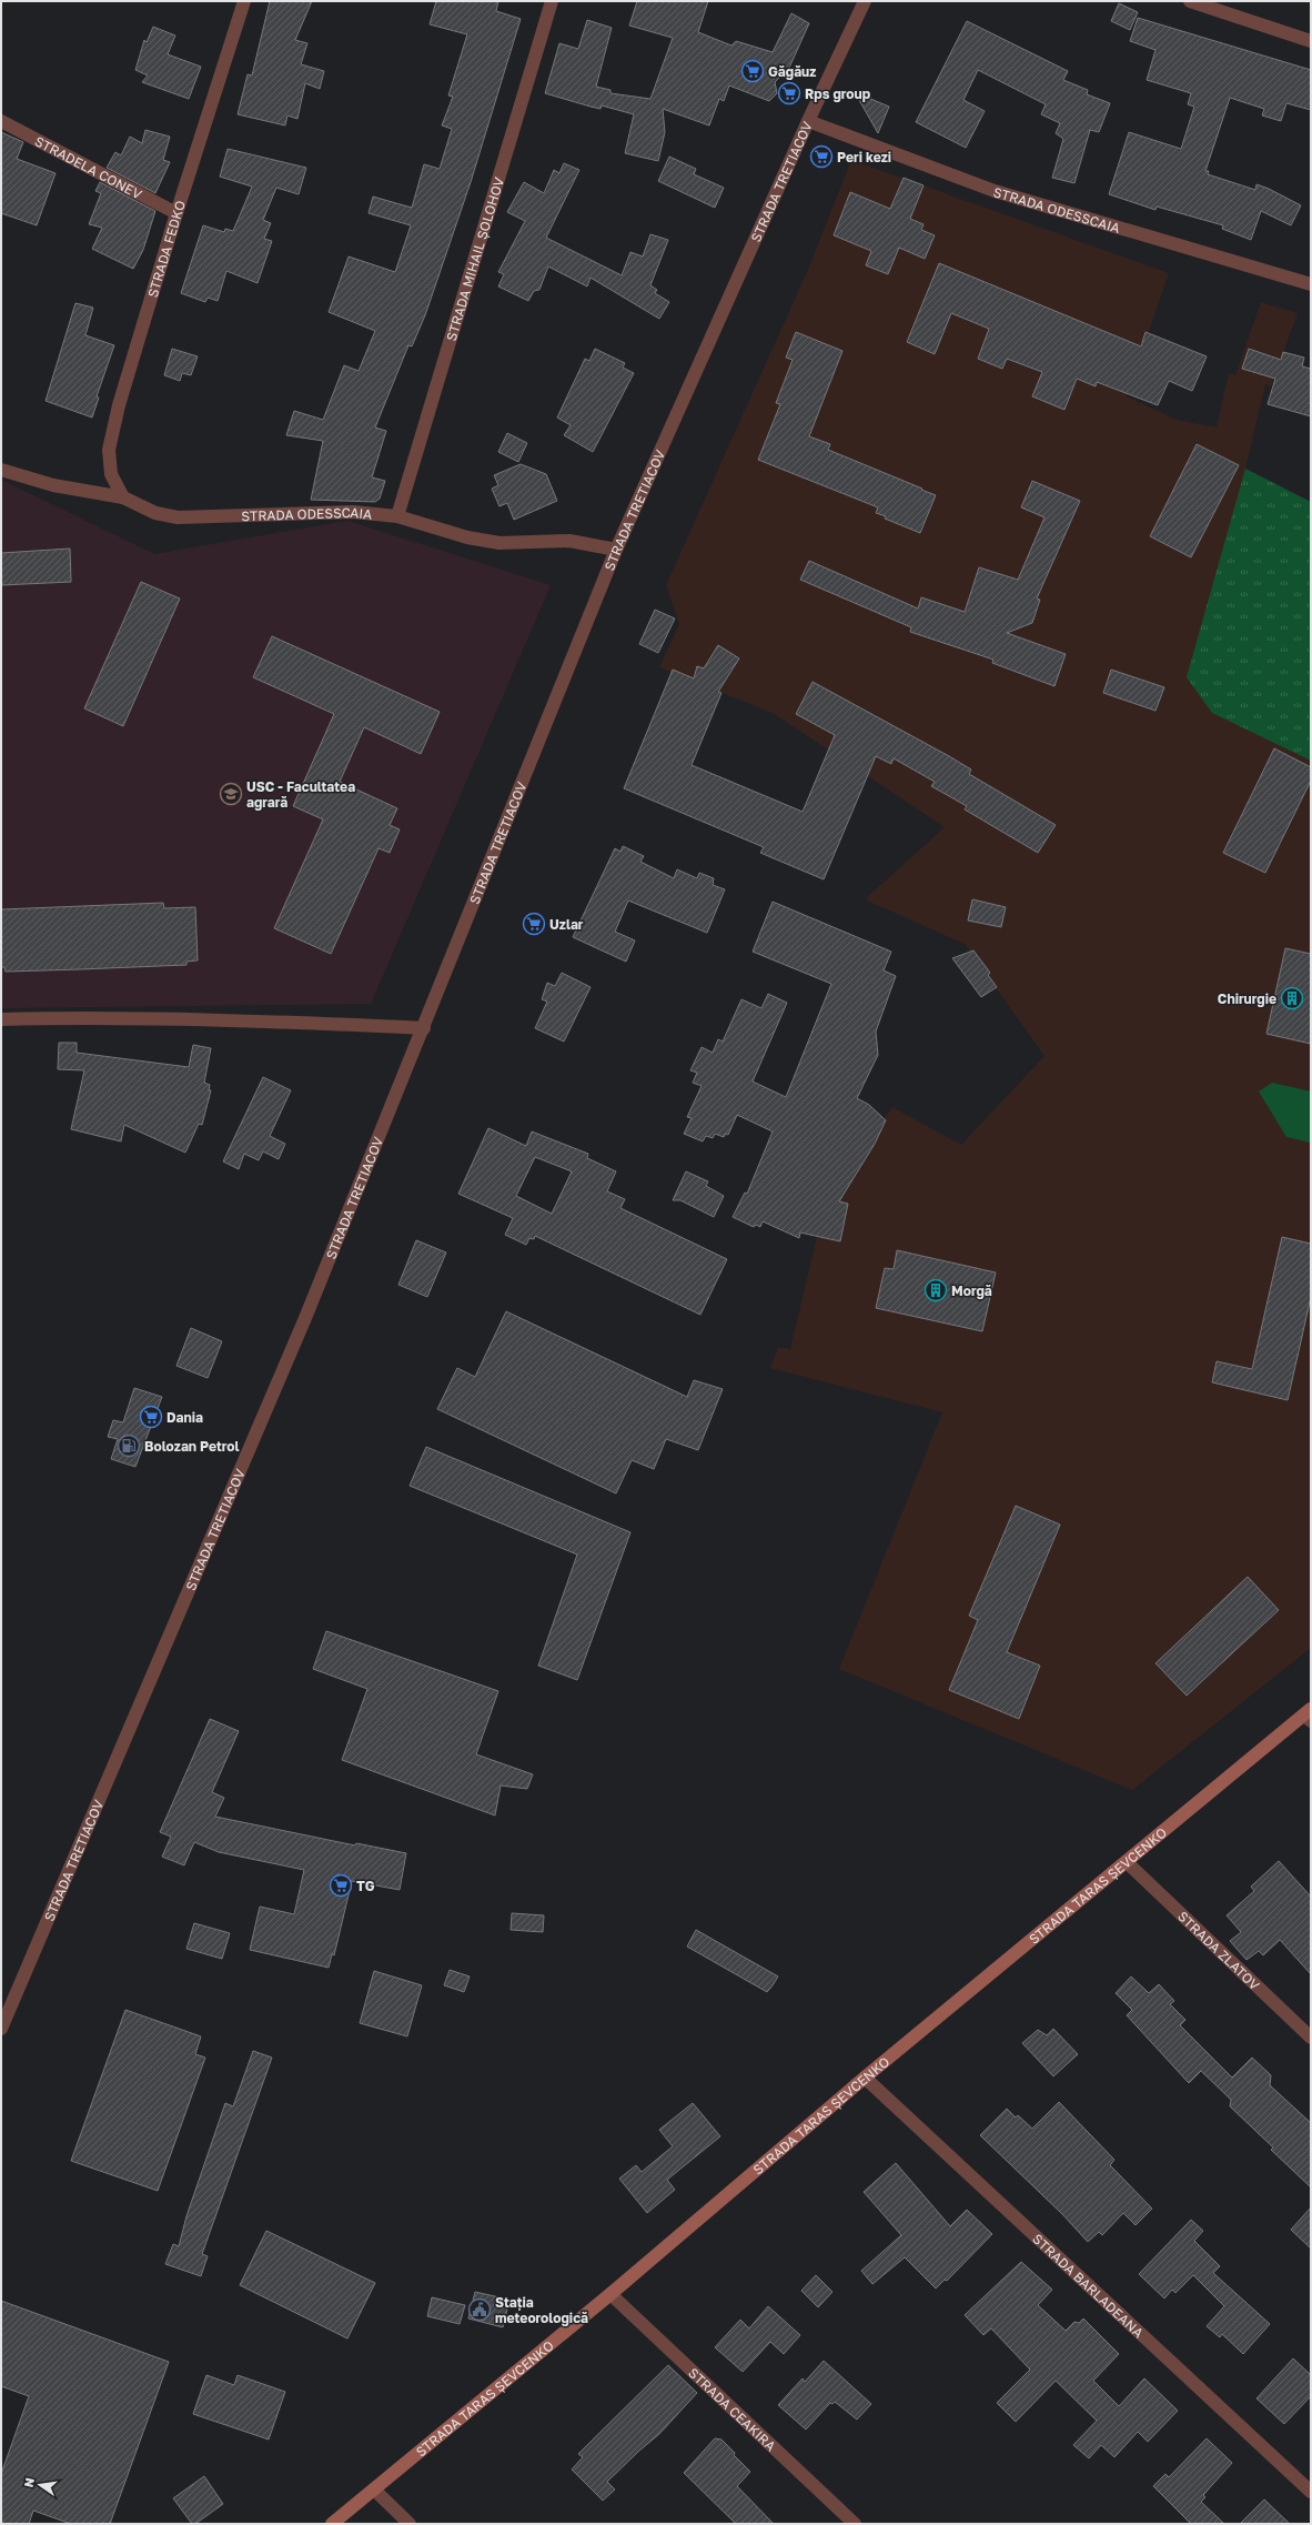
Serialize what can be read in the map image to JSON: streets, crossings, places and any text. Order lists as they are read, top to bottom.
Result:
{
  "streets": {
    "main road": ["STRADA TARAS ȘEVCENKO"],
    "street": [
      "STRADELA CONEV",
      "STRADA TRETIACOV",
      "STRADA ODESSCAIA",
      "STRADA FEDKO",
      "STRADA MIHAIL ȘOLOHOV",
      "STRADA ZLATOV",
      "STRADA BARLADEANA",
      "STRADA CEAKIRA"
    ]
  },
  "crossings": [
    ["STRADELA CONEV", "STRADA FEDKO"],
    ["STRADA TRETIACOV", "STRADA ODESSCAIA"],
    ["STRADA ODESSCAIA", "STRADA FEDKO"],
    ["STRADA ODESSCAIA", "STRADA MIHAIL ȘOLOHOV"],
    ["STRADA TARAS ȘEVCENKO", "STRADA ZLATOV"],
    ["STRADA TARAS ȘEVCENKO", "STRADA BARLADEANA"],
    ["STRADA TARAS ȘEVCENKO", "STRADA CEAKIRA"]
  ],
  "places": {
    "supermarket": [
      "Găgăuz",
      "Rps group",
      "Peri kezi",
      "Uzlar",
      "Dania",
      "TG"
    ],
    "school or university": ["USC - Facultatea agrară"],
    "building": ["Chirurgie", "Morgă"],
    "fuel station": ["Bolozan Petrol"],
    "public building": ["Stația meteorologică"]
  },
  "north": "left"
}
